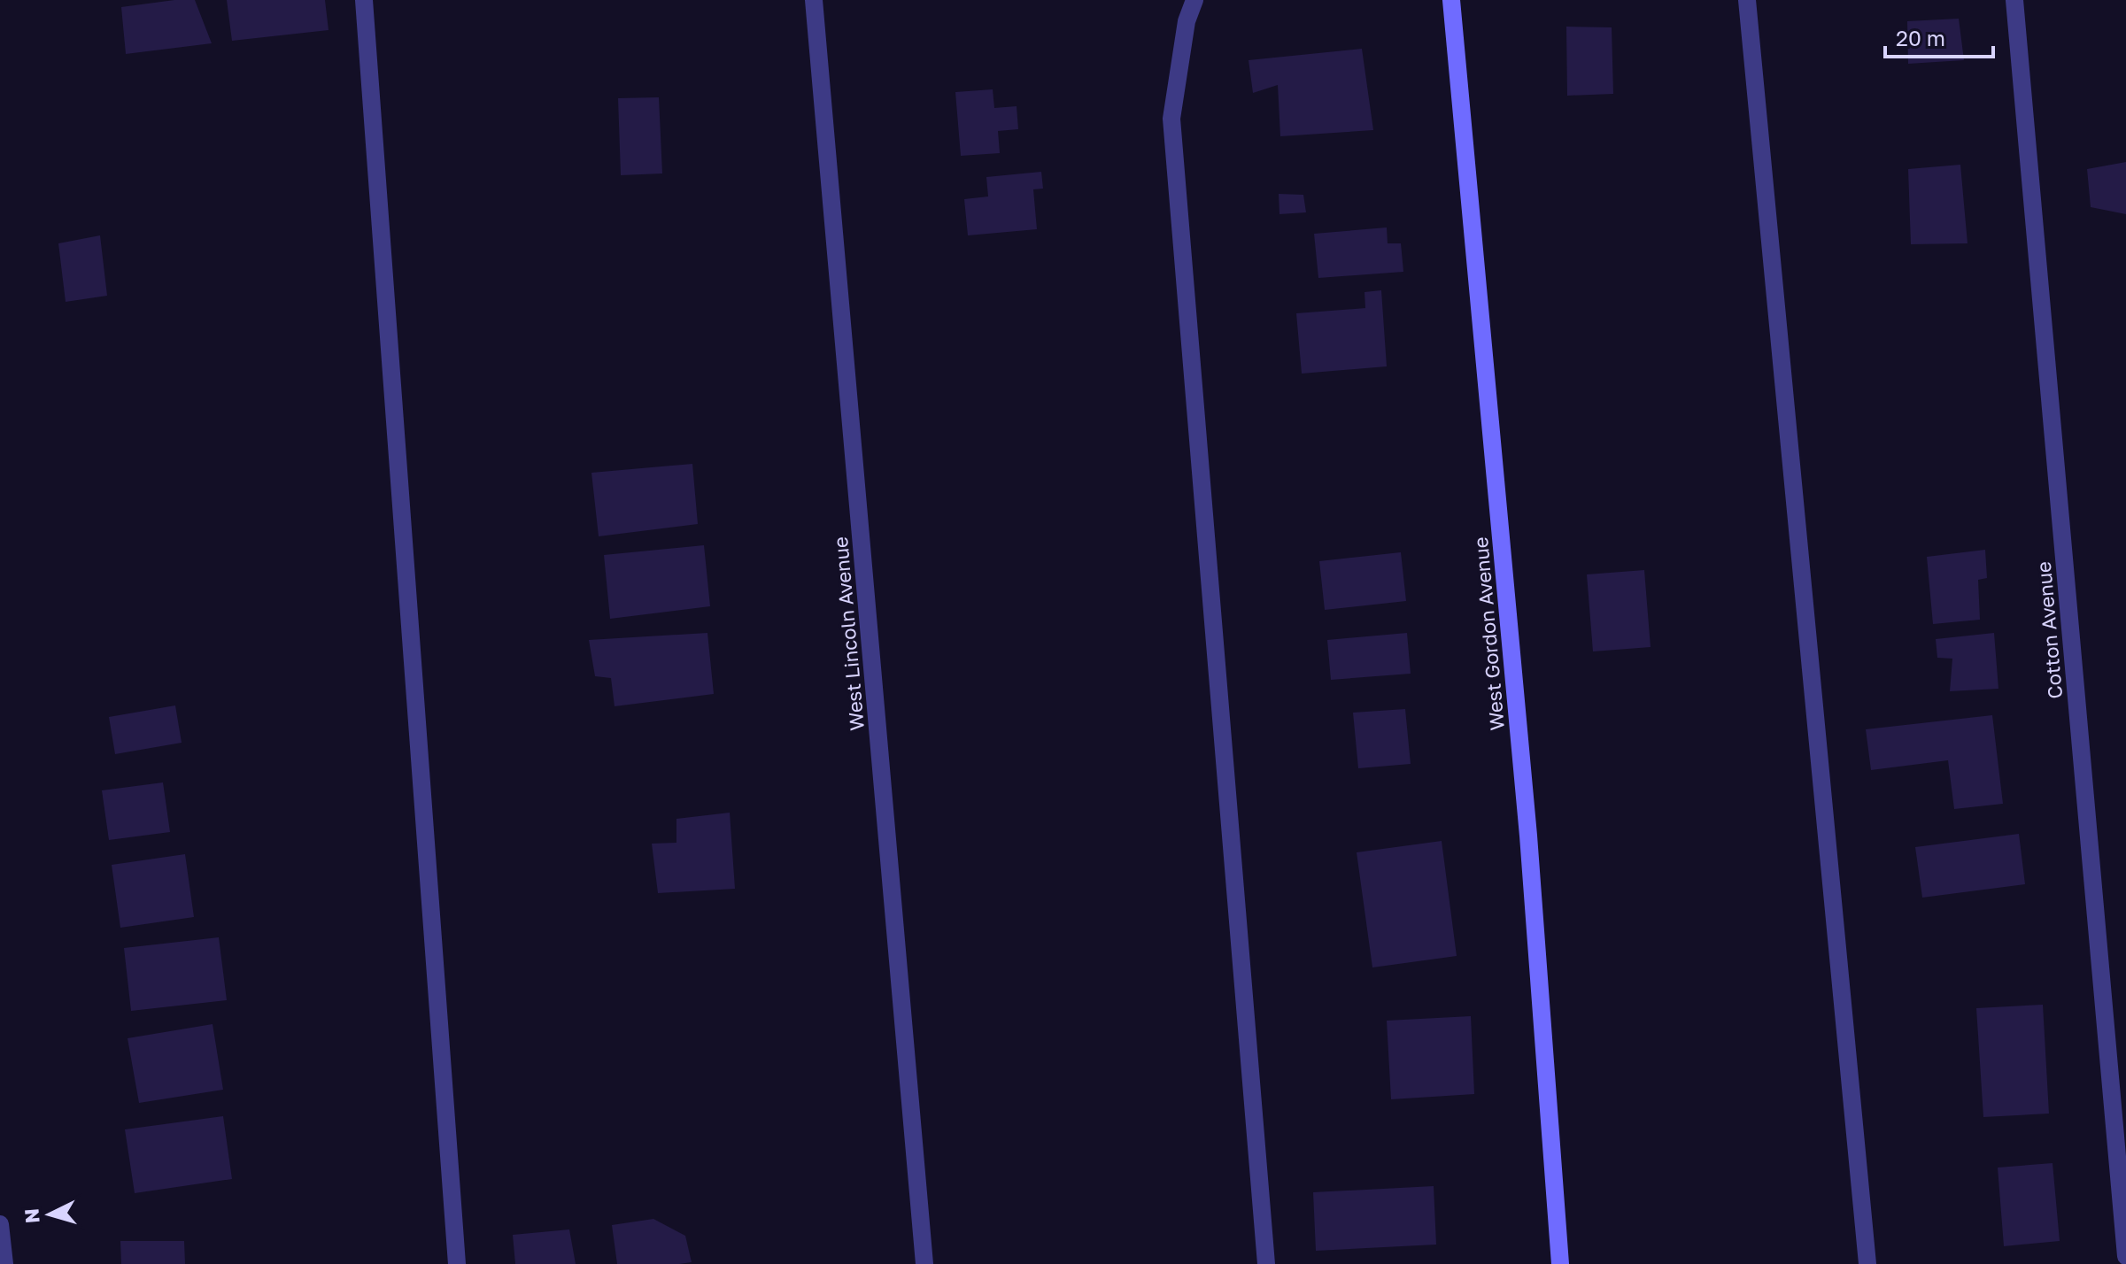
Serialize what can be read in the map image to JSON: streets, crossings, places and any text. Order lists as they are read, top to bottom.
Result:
{
  "streets": {
    "street": ["Cotton Avenue", "West Lincoln Avenue", "West Gordon Avenue"]
  },
  "scale_bar": "20 m",
  "north": "left"
}
